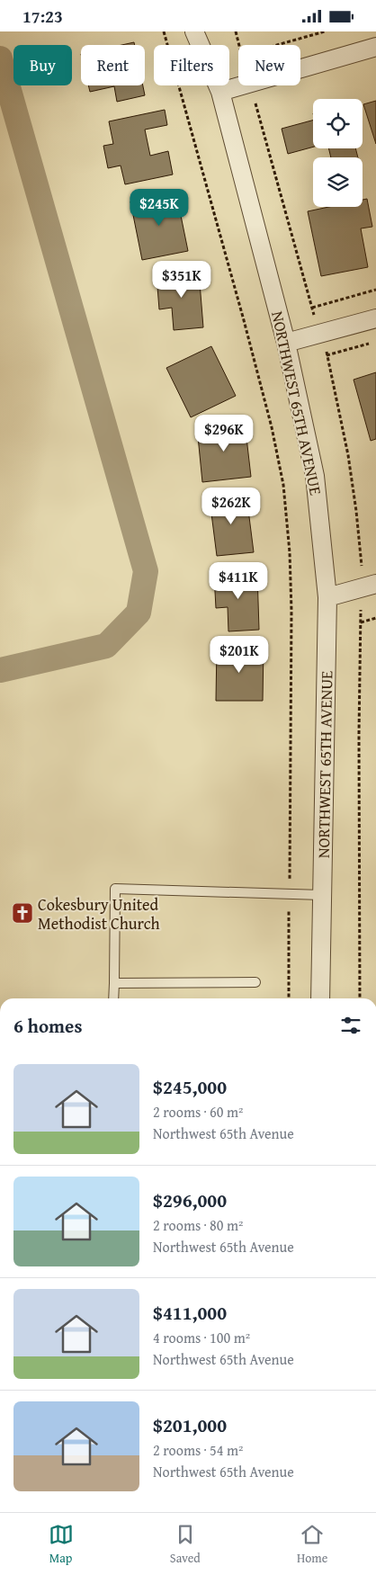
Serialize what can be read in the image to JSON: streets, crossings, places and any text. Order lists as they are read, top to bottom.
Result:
{
  "streets": {
    "street": ["NORTHWEST 65TH AVENUE"]
  },
  "places": {
    "church": ["Cokesbury United Methodist Church"]
  },
  "page": {
    "status": "17:23",
    "chip": [
      "Buy",
      "Rent",
      "Filters",
      "New"
    ],
    "price": [
      "$245K",
      "$351K",
      "$296K",
      "$262K",
      "$411K",
      "$201K"
    ],
    "heading": "6 homes",
    "list": [
      {
        "name": "$245,000",
        "note": "2 rooms · 60 m² · Northwest 65th Avenue"
      },
      {
        "name": "$296,000",
        "note": "2 rooms · 80 m² · Northwest 65th Avenue"
      },
      {
        "name": "$411,000",
        "note": "4 rooms · 100 m² · Northwest 65th Avenue"
      },
      {
        "name": "$201,000",
        "note": "2 rooms · 54 m² · Northwest 65th Avenue"
      }
    ],
    "tabs": ["Map", "Saved", "Home"]
  }
}
